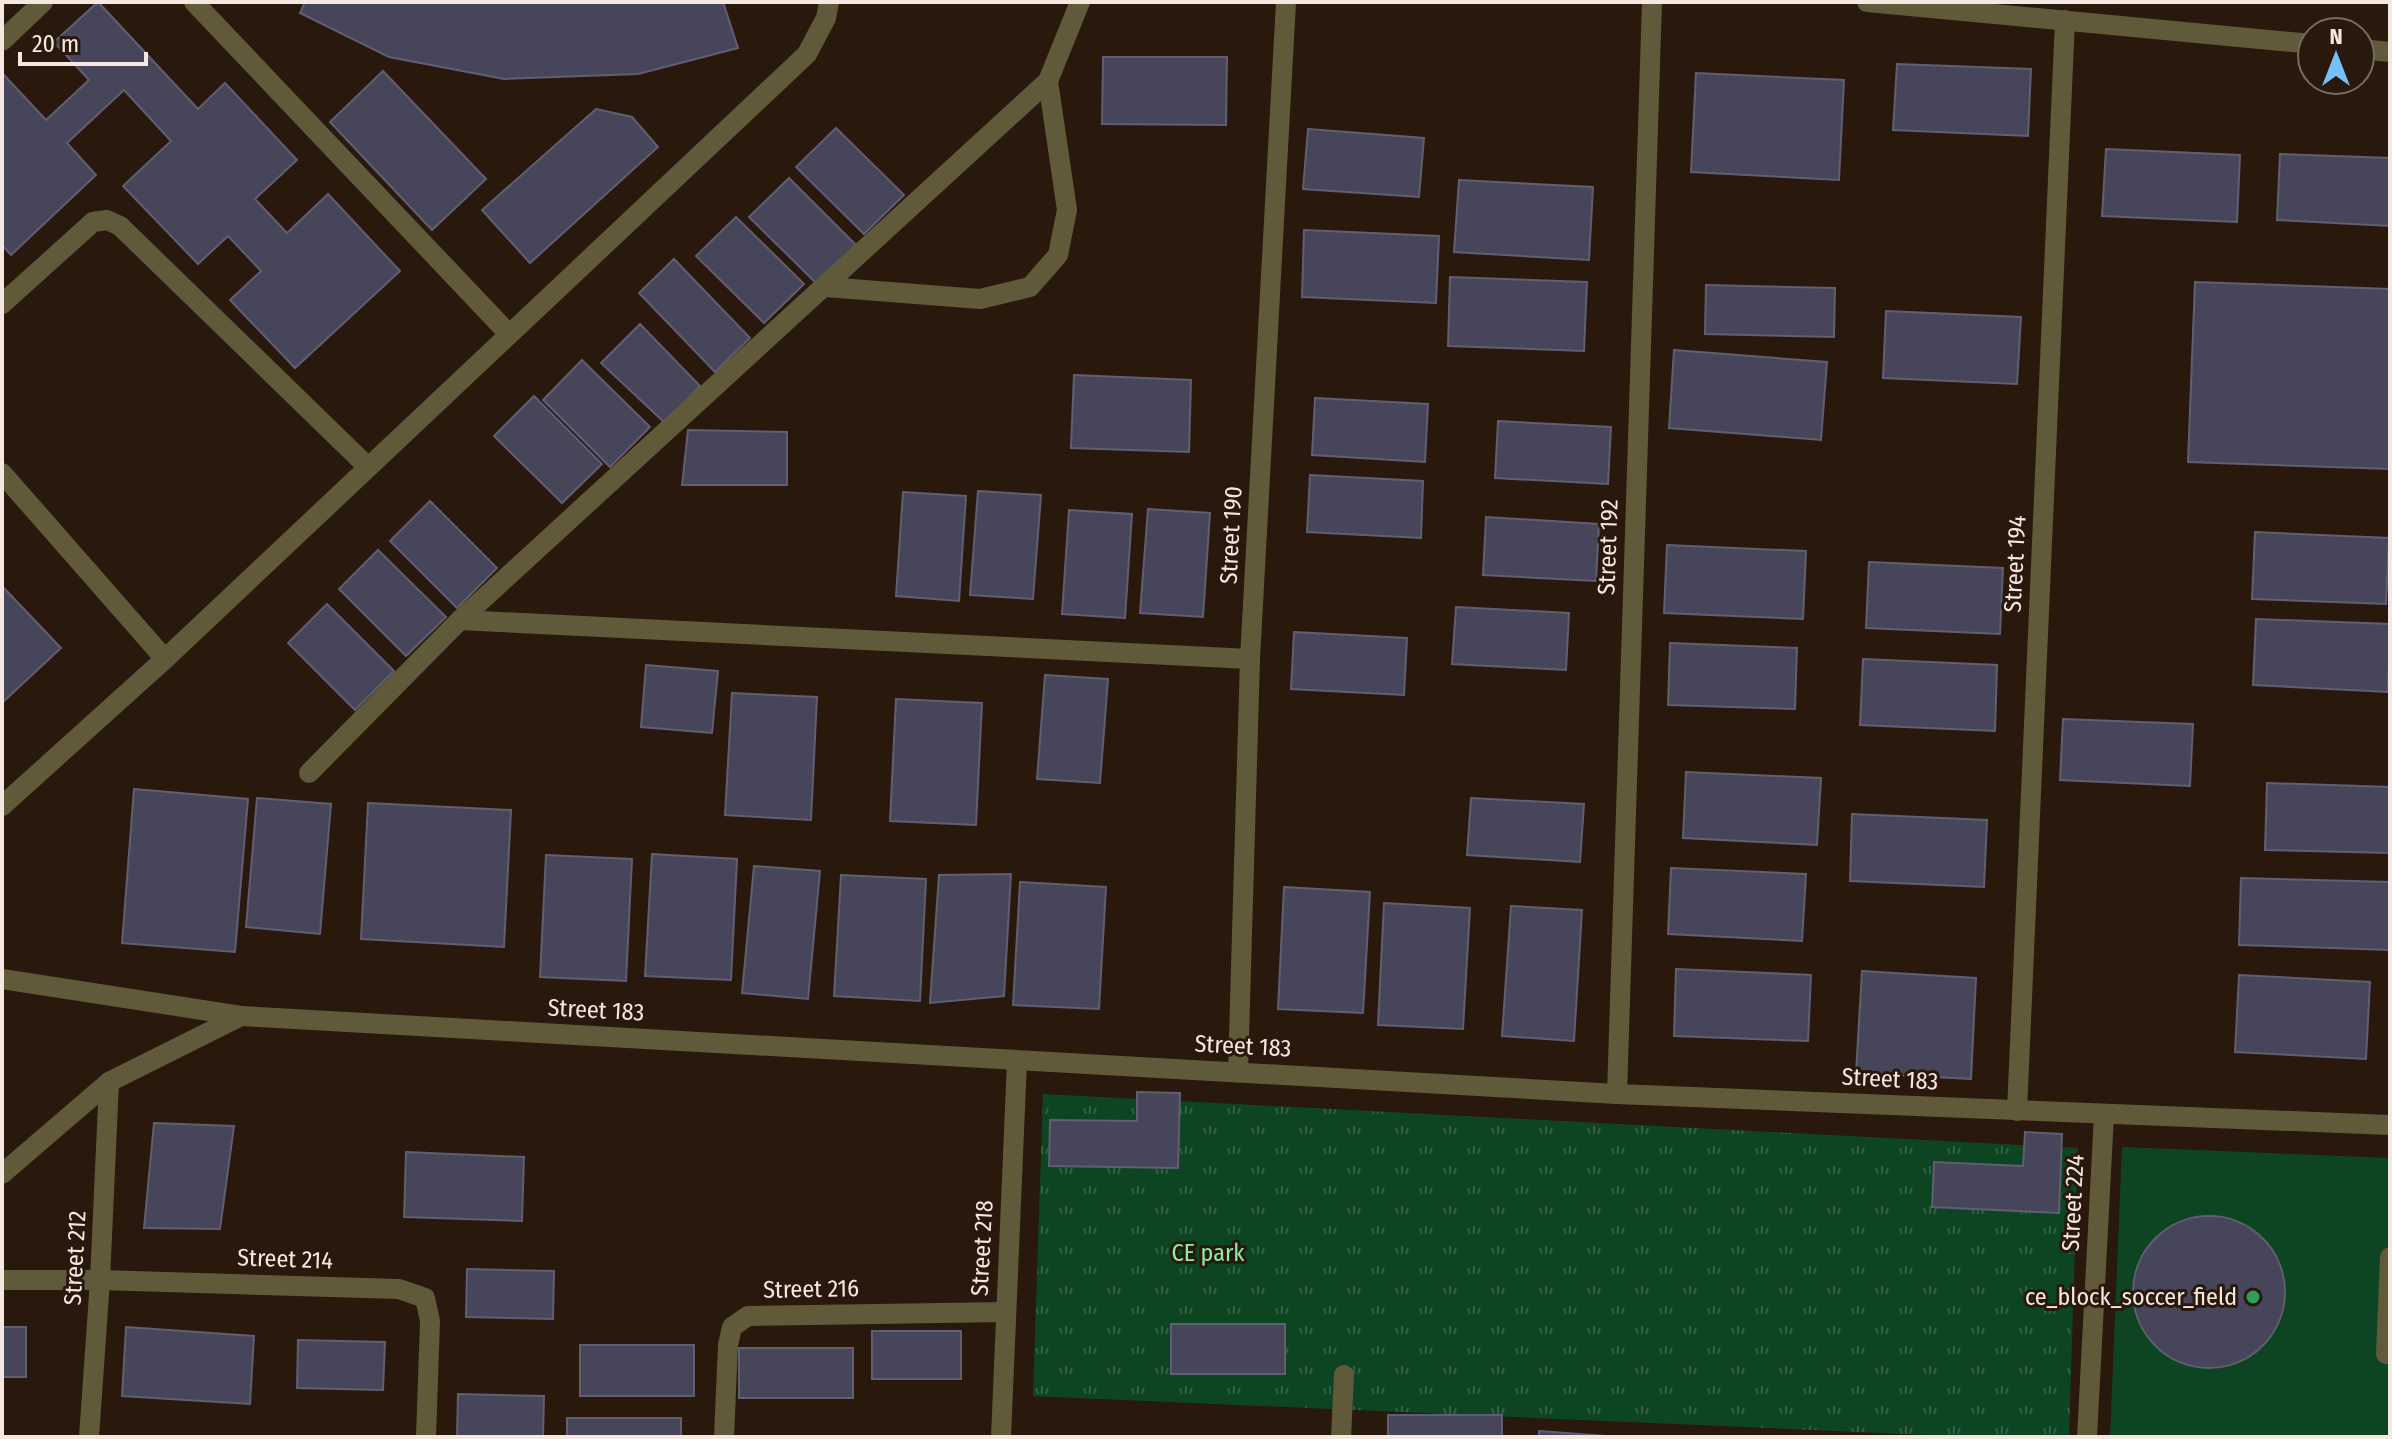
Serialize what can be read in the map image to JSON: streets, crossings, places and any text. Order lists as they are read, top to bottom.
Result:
{
  "streets": {
    "street": [
      "Street 190",
      "Street 192",
      "Street 194",
      "Street 183",
      "Street 224",
      "Street 218",
      "Street 212",
      "Street 214",
      "Street 216"
    ]
  },
  "crossings": [
    ["Street 190", "Street 183"],
    ["Street 192", "Street 183"],
    ["Street 194", "Street 183"],
    ["Street 183", "Street 224"],
    ["Street 183", "Street 218"],
    ["Street 183", "Street 212"],
    ["Street 218", "Street 216"],
    ["Street 212", "Street 214"]
  ],
  "parks": ["CE park"],
  "places": ["ce_block_soccer_field"],
  "scale_bar": "20 m",
  "north": "top"
}
